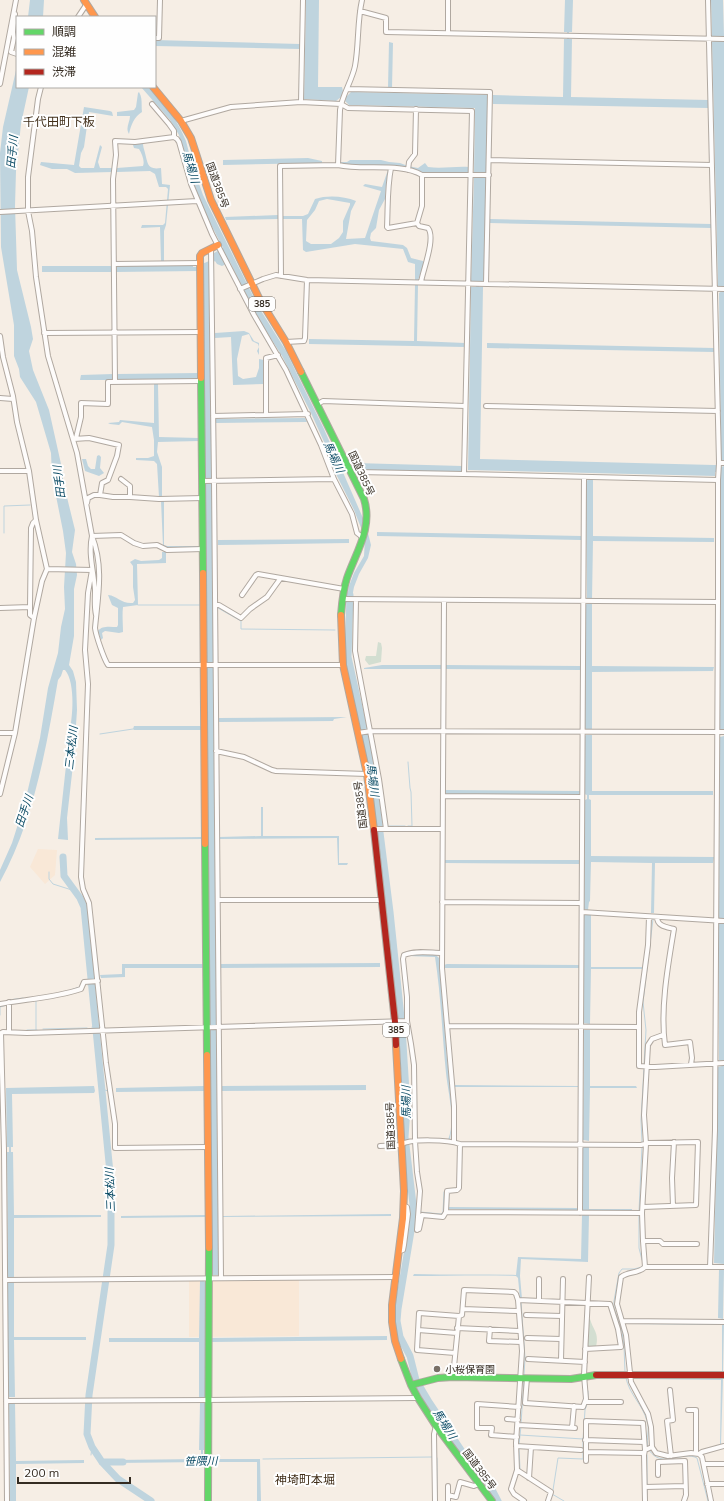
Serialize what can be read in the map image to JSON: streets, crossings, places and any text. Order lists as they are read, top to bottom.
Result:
{
  "streets": {
    "main road": ["国道385号", "385"]
  },
  "districts": ["千代田町下板", "神埼町本堀"],
  "water": [
    "田手川",
    "馬場川",
    "三本松川",
    "笹隈川"
  ],
  "places": ["小桜保育園"],
  "legend": ["順調", "混雑", "渋滞"],
  "scale_bar": "200 m"
}
